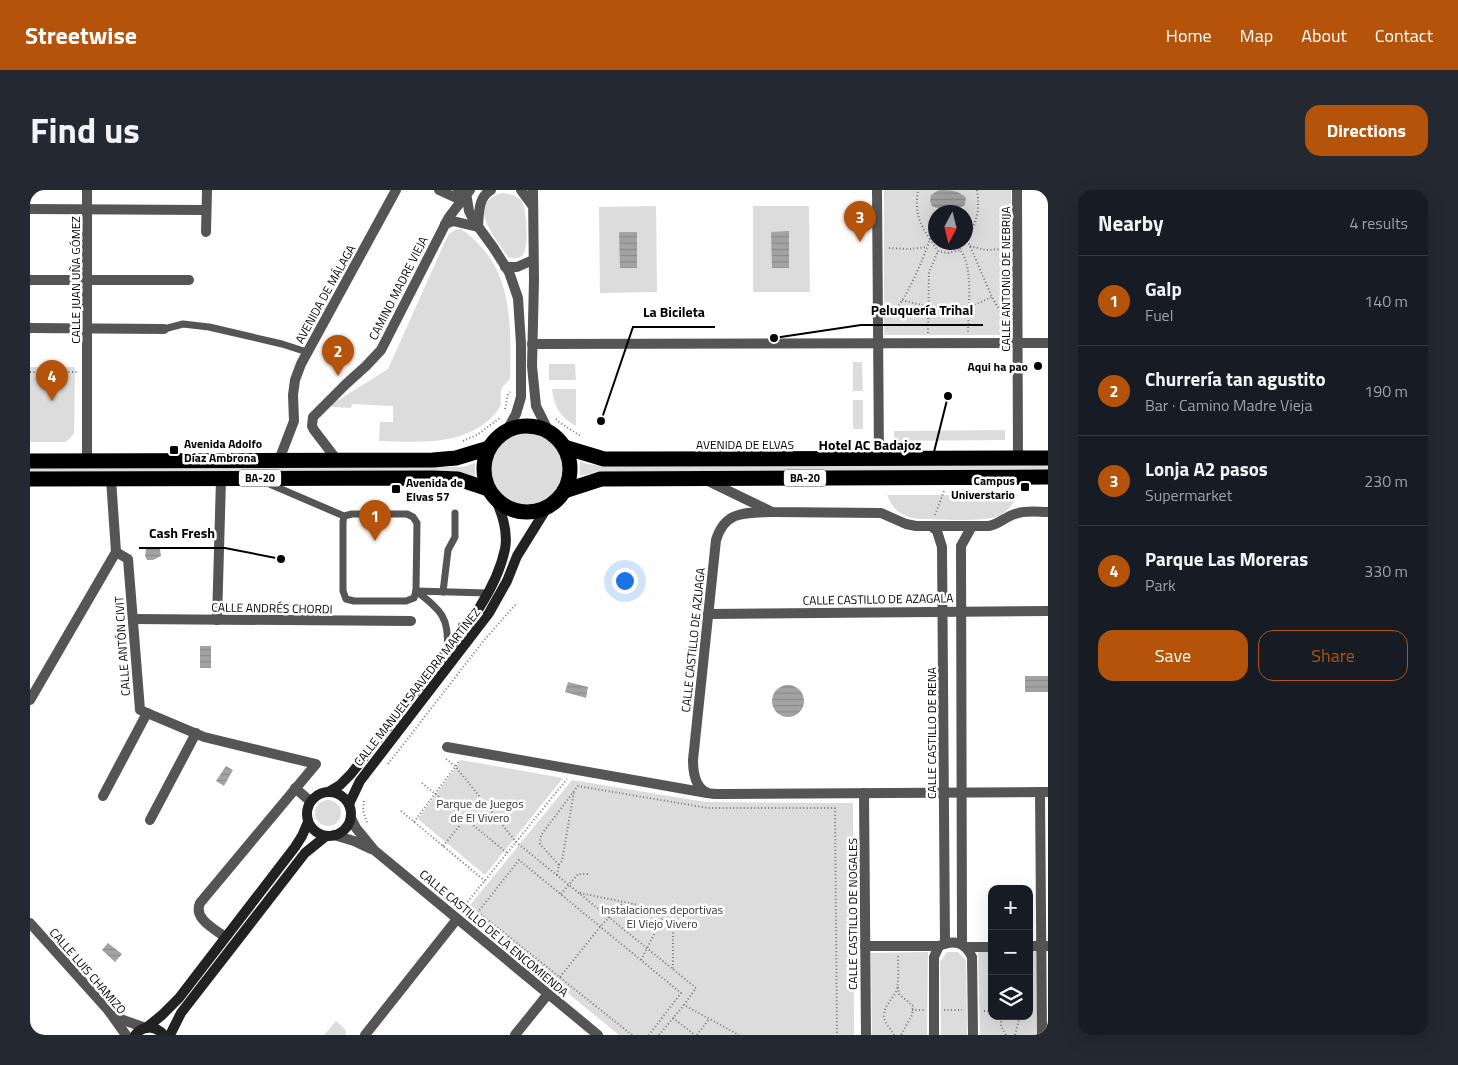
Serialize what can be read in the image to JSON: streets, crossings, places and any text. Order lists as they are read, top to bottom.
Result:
{
  "streets": {
    "highway": ["AVENIDA DE ELVAS", "BA-20"],
    "main road": ["CALLE MANUEL SAAVEDRA MARTÍNEZ"],
    "street": [
      "CALLE ANTONIO DE NEBRIJA",
      "CALLE JUAN UÑA GÓMEZ",
      "CAMINO MADRE VIEJA",
      "AVENIDA DE MÁLAGA",
      "CALLE CASTILLO DE AZAGALA",
      "CALLE ANDRÉS CHORDI",
      "CALLE CASTILLO DE AZUAGA",
      "CALLE ANTÓN CIVIT",
      "CALLE CASTILLO DE RENA",
      "CALLE CASTILLO DE NOGALES",
      "CALLE CASTILLO DE LA ENCOMIENDA",
      "CALLE LUIS CHAMIZO"
    ]
  },
  "crossings": [
    ["CALLE ANTONIO DE NEBRIJA", "AVENIDA DE ELVAS"],
    ["CALLE JUAN UÑA GÓMEZ", "BA-20"],
    ["AVENIDA DE MÁLAGA", "BA-20"],
    ["AVENIDA DE ELVAS", "BA-20"],
    ["AVENIDA DE ELVAS", "CALLE MANUEL SAAVEDRA MARTÍNEZ"],
    ["BA-20", "CALLE MANUEL SAAVEDRA MARTÍNEZ"],
    ["CALLE CASTILLO DE AZAGALA", "CALLE CASTILLO DE AZUAGA"],
    ["CALLE CASTILLO DE AZAGALA", "CALLE CASTILLO DE RENA"],
    ["CALLE ANDRÉS CHORDI", "CALLE ANTÓN CIVIT"],
    ["CALLE MANUEL SAAVEDRA MARTÍNEZ", "CALLE CASTILLO DE LA ENCOMIENDA"]
  ],
  "parks": ["Parque de Juegos de El Vivero", "Instalaciones deportivas El Viejo Vivero"],
  "places": {
    "other": [
      "Peluquería Trihal",
      "Aqui ha pao",
      "Hotel AC Badajoz",
      "La Bicileta",
      "Cash Fresh"
    ],
    "transit": ["Avenida Adolfo Díaz Ambrona", "Campus Universtario", "Avenida de Elvas 57"]
  },
  "north": "bottom",
  "page": {
    "header": "Streetwise",
    "nav": [
      "Home",
      "Map",
      "About",
      "Contact"
    ],
    "title": "Find us",
    "buttons": [
      "Directions",
      ["Save", "Share"]
    ],
    "heading": ["Nearby", "4 results"],
    "pins": [
      "3",
      "2",
      "4",
      "1"
    ],
    "list": [
      {
        "mark": "1",
        "name": "Galp",
        "note": "Fuel",
        "value": "140 m"
      },
      {
        "mark": "2",
        "name": "Churrería tan agustito",
        "note": "Bar · Camino Madre Vieja",
        "value": "190 m"
      },
      {
        "mark": "3",
        "name": "Lonja A2 pasos",
        "note": "Supermarket",
        "value": "230 m"
      },
      {
        "mark": "4",
        "name": "Parque Las Moreras",
        "note": "Park",
        "value": "330 m"
      }
    ],
    "map_buttons": ["+", "−"]
  }
}
